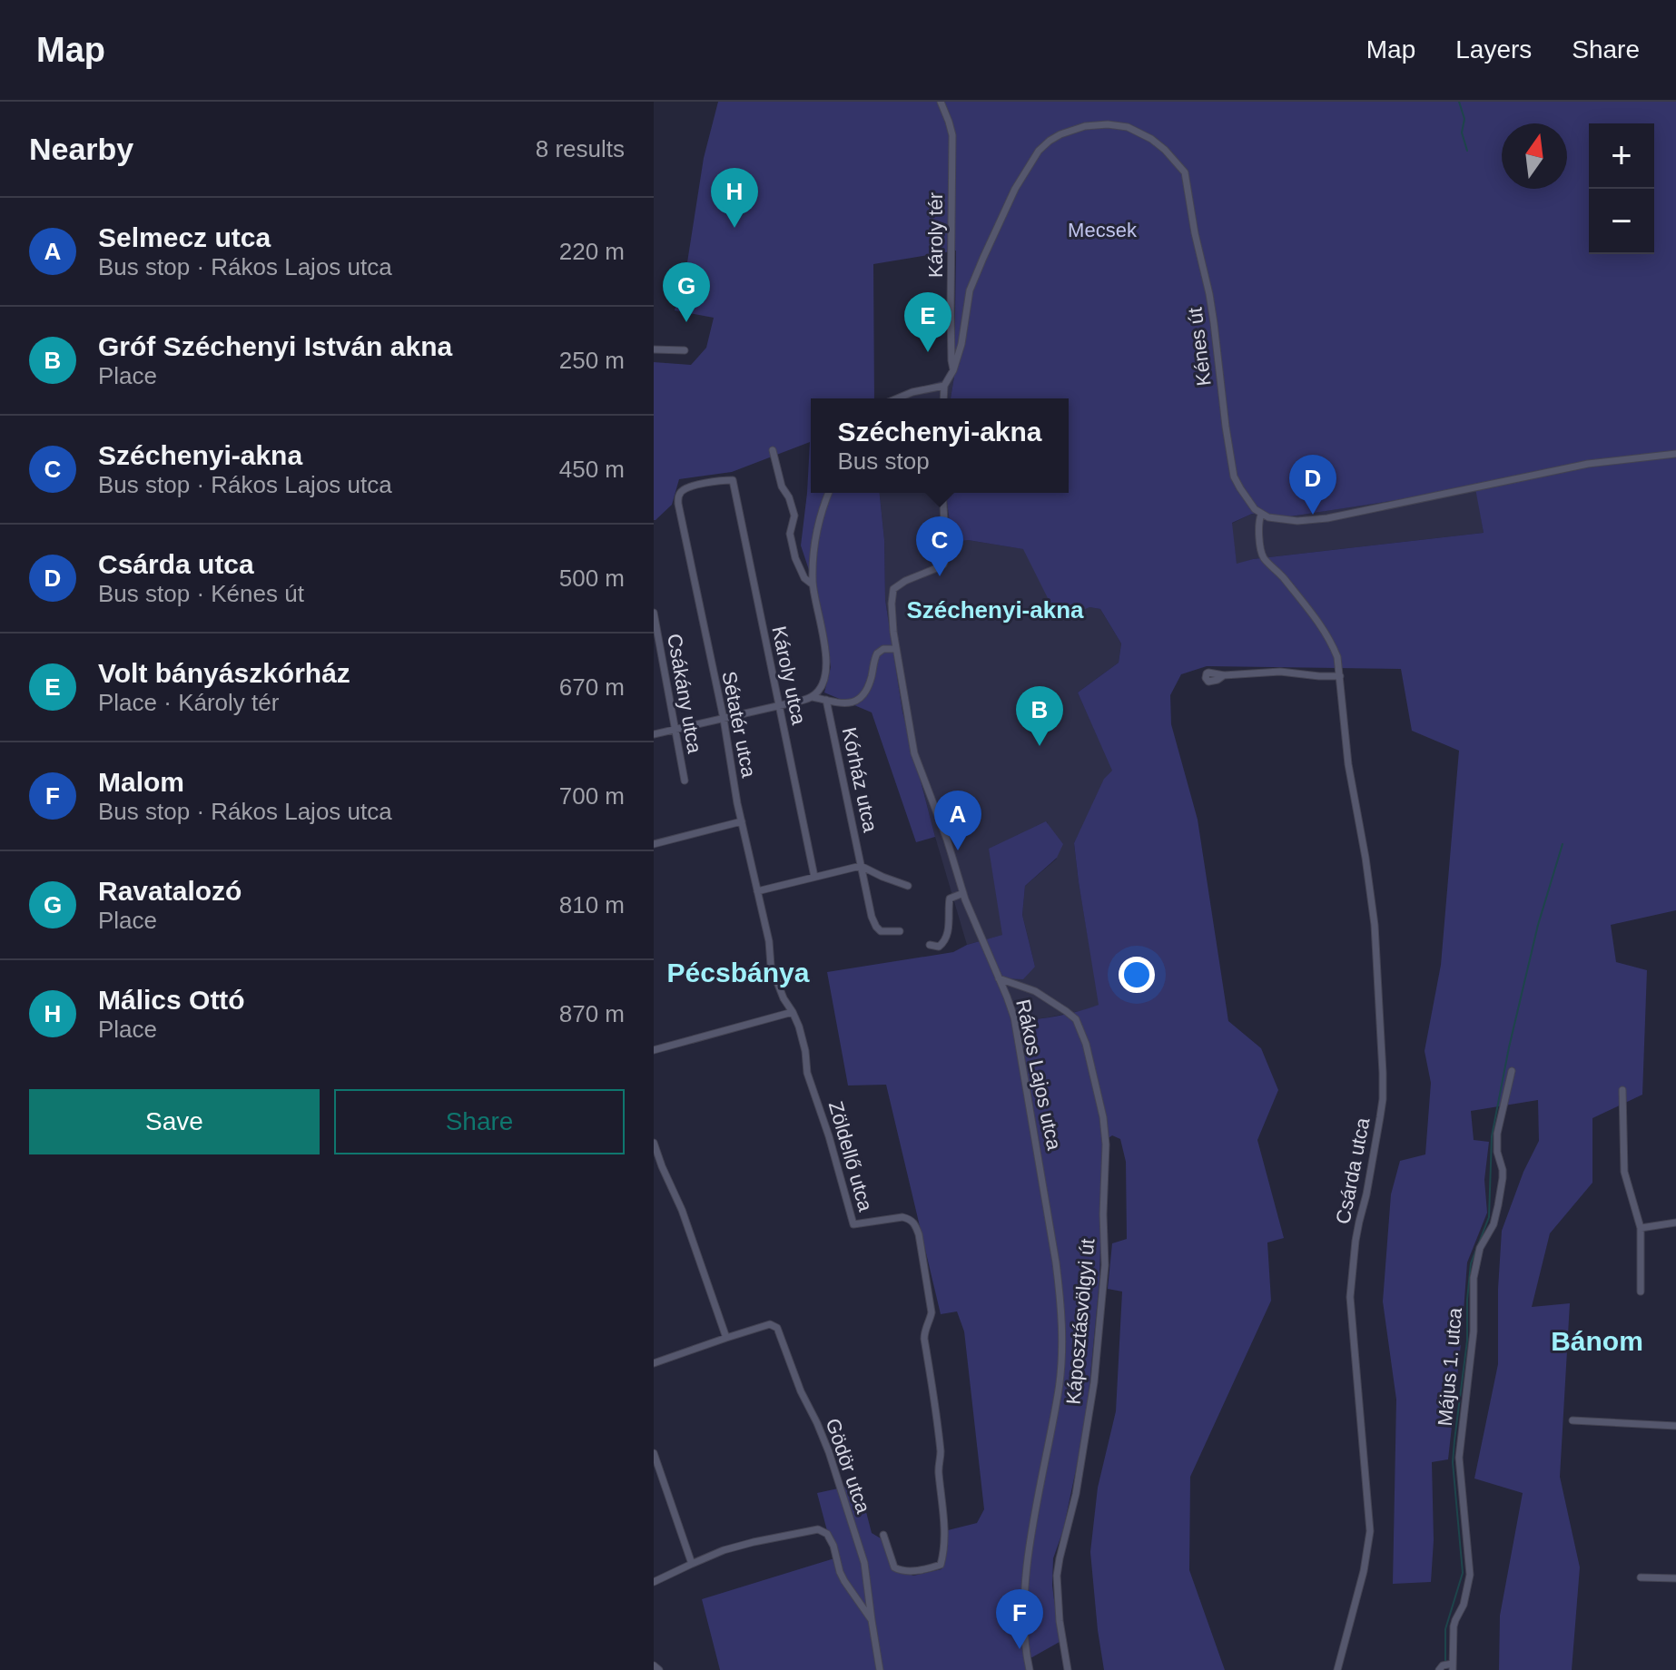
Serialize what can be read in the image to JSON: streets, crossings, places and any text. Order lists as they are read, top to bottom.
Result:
{
  "streets": {
    "street": [
      "Károly tér",
      "Kénes út",
      "Károly utca",
      "Csákány utca",
      "Sétatér utca",
      "Kórház utca",
      "Rákos Lajos utca",
      "Zöldellő utca",
      "Csárda utca",
      "Káposztásvölgyi út",
      "Május 1. utca",
      "Gödör utca"
    ]
  },
  "crossings": [
    ["Károly tér", "Kénes út"],
    ["Kénes út", "Csárda utca"],
    ["Károly utca", "Sétatér utca"],
    ["Sétatér utca", "Zöldellő utca"],
    ["Rákos Lajos utca", "Káposztásvölgyi út"]
  ],
  "districts": ["Széchenyi-akna", "Pécsbánya", "Bánom"],
  "parks": ["Mecsek"],
  "north": "top",
  "page": {
    "header": "Map",
    "nav": ["Map", "Layers", "Share"],
    "heading": ["Nearby", "8 results"],
    "map_buttons": ["+", "−"],
    "pins": [
      "H",
      "G",
      "E",
      "D",
      "C",
      "B",
      "A",
      "F"
    ],
    "list": [
      {
        "mark": "A",
        "name": "Selmecz utca",
        "note": "Bus stop · Rákos Lajos utca",
        "value": "220 m"
      },
      {
        "mark": "B",
        "name": "Gróf Széchenyi István akna",
        "note": "Place",
        "value": "250 m"
      },
      {
        "mark": "C",
        "name": "Széchenyi-akna",
        "note": "Bus stop · Rákos Lajos utca",
        "value": "450 m"
      },
      {
        "mark": "D",
        "name": "Csárda utca",
        "note": "Bus stop · Kénes út",
        "value": "500 m"
      },
      {
        "mark": "E",
        "name": "Volt bányászkórház",
        "note": "Place · Károly tér",
        "value": "670 m"
      },
      {
        "mark": "F",
        "name": "Malom",
        "note": "Bus stop · Rákos Lajos utca",
        "value": "700 m"
      },
      {
        "mark": "G",
        "name": "Ravatalozó",
        "note": "Place",
        "value": "810 m"
      },
      {
        "mark": "H",
        "name": "Málics Ottó",
        "note": "Place",
        "value": "870 m"
      }
    ],
    "popup": ["Széchenyi-akna", "Bus stop"],
    "buttons": ["Save", "Share"]
  }
}
